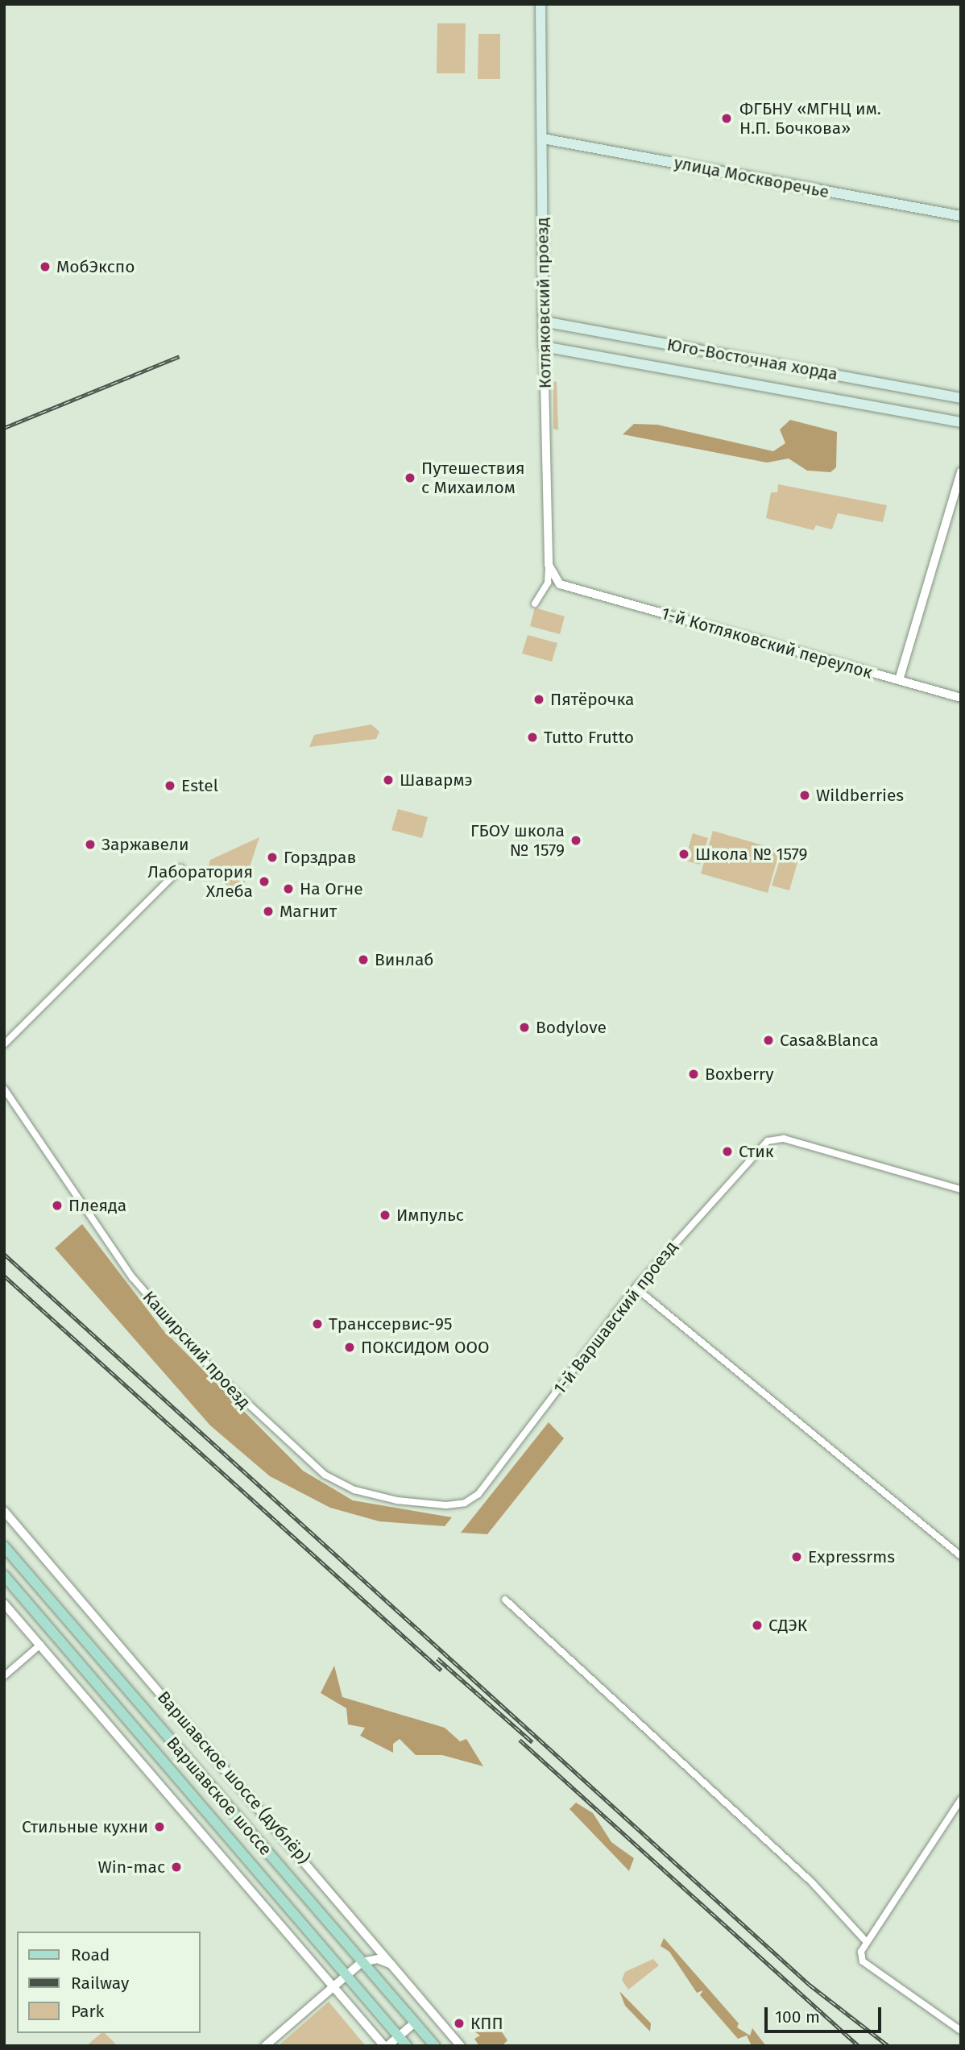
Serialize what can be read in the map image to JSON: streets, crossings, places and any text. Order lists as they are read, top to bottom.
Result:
{
  "streets": {
    "main road": [
      "улица Москворечье",
      "Котляковский проезд",
      "Юго-Восточная хорда",
      "Варшавское шоссе"
    ],
    "street": [
      "1-й Котляковский переулок",
      "1-й Варшавский проезд",
      "Каширский проезд",
      "Варшавское шоссе (дублёр)"
    ]
  },
  "crossings": [
    ["улица Москворечье", "Котляковский проезд"],
    ["Котляковский проезд", "Юго-Восточная хорда"],
    ["Котляковский проезд", "1-й Котляковский переулок"],
    ["1-й Варшавский проезд", "Каширский проезд"]
  ],
  "places": [
    "ФГБНУ «МГНЦ им. Н.П. Бочкова»",
    "МобЭкспо",
    "Путешествия с Михаилом",
    "Пятёрочка",
    "Tutto Frutto",
    "Шавармэ",
    "Estel",
    "Wildberries",
    "ГБОУ школа № 1579",
    "Заржавели",
    "Школа № 1579",
    "Горздрав",
    "Лаборатория Хлеба",
    "На Огне",
    "Магнит",
    "Винлаб",
    "Bodylove",
    "Casa&Blanca",
    "Boxberry",
    "Стик",
    "Плеяда",
    "Импульс",
    "Транссервис-95",
    "ПОКСИДОМ ООО",
    "Expressrms",
    "СДЭК",
    "Стильные кухни",
    "Win-mac",
    "КПП"
  ],
  "legend": ["Road", "Railway", "Park"],
  "scale_bar": "100 m"
}
